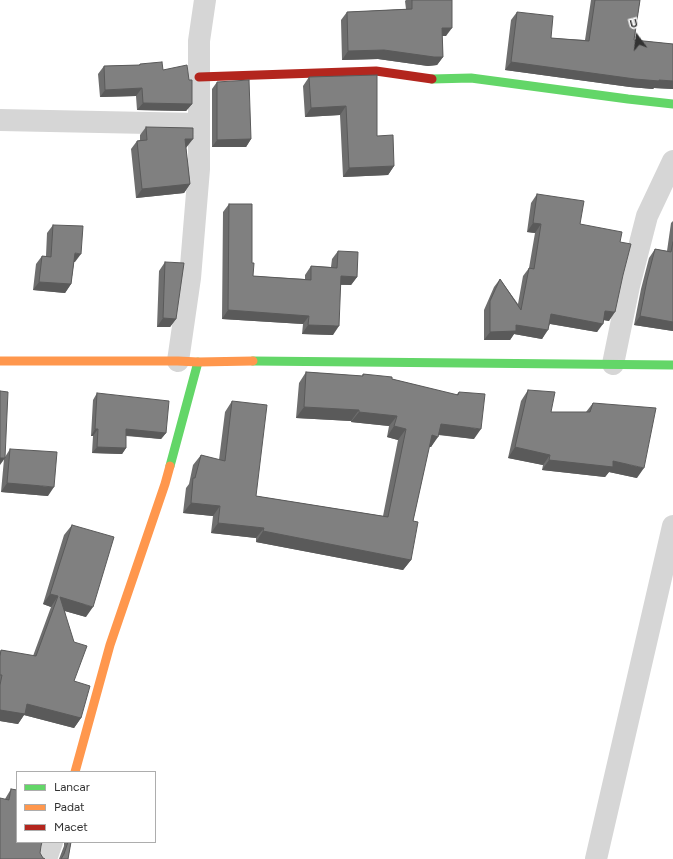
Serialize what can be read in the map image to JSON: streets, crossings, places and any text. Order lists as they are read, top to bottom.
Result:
{
  "legend": ["Lancar", "Padat", "Macet"],
  "north": "top"
}
